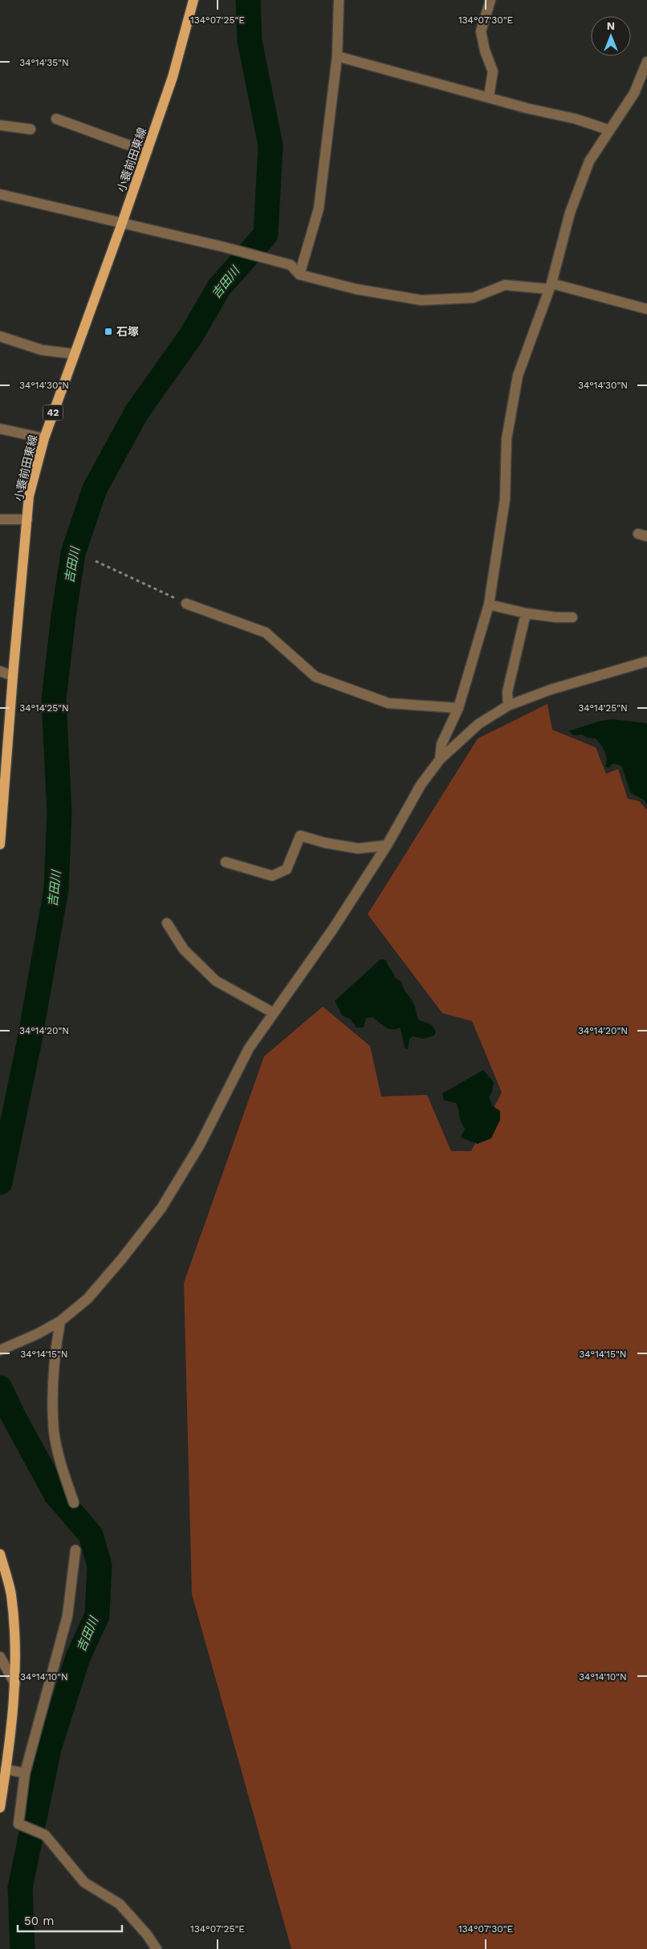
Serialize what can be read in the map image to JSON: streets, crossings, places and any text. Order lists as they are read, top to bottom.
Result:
{
  "streets": {
    "main road": ["小蓑前田東線", "42"]
  },
  "water": ["吉田川"],
  "places": {
    "transit": ["石塚"]
  },
  "scale_bar": "50 m",
  "north": "top",
  "coordinates": [
    "134°07'25\"E",
    "134°07'30\"E",
    "34°14'35\"N",
    "34°14'30\"N",
    "34°14'25\"N",
    "34°14'20\"N",
    "34°14'15\"N",
    "34°14'10\"N"
  ]
}
